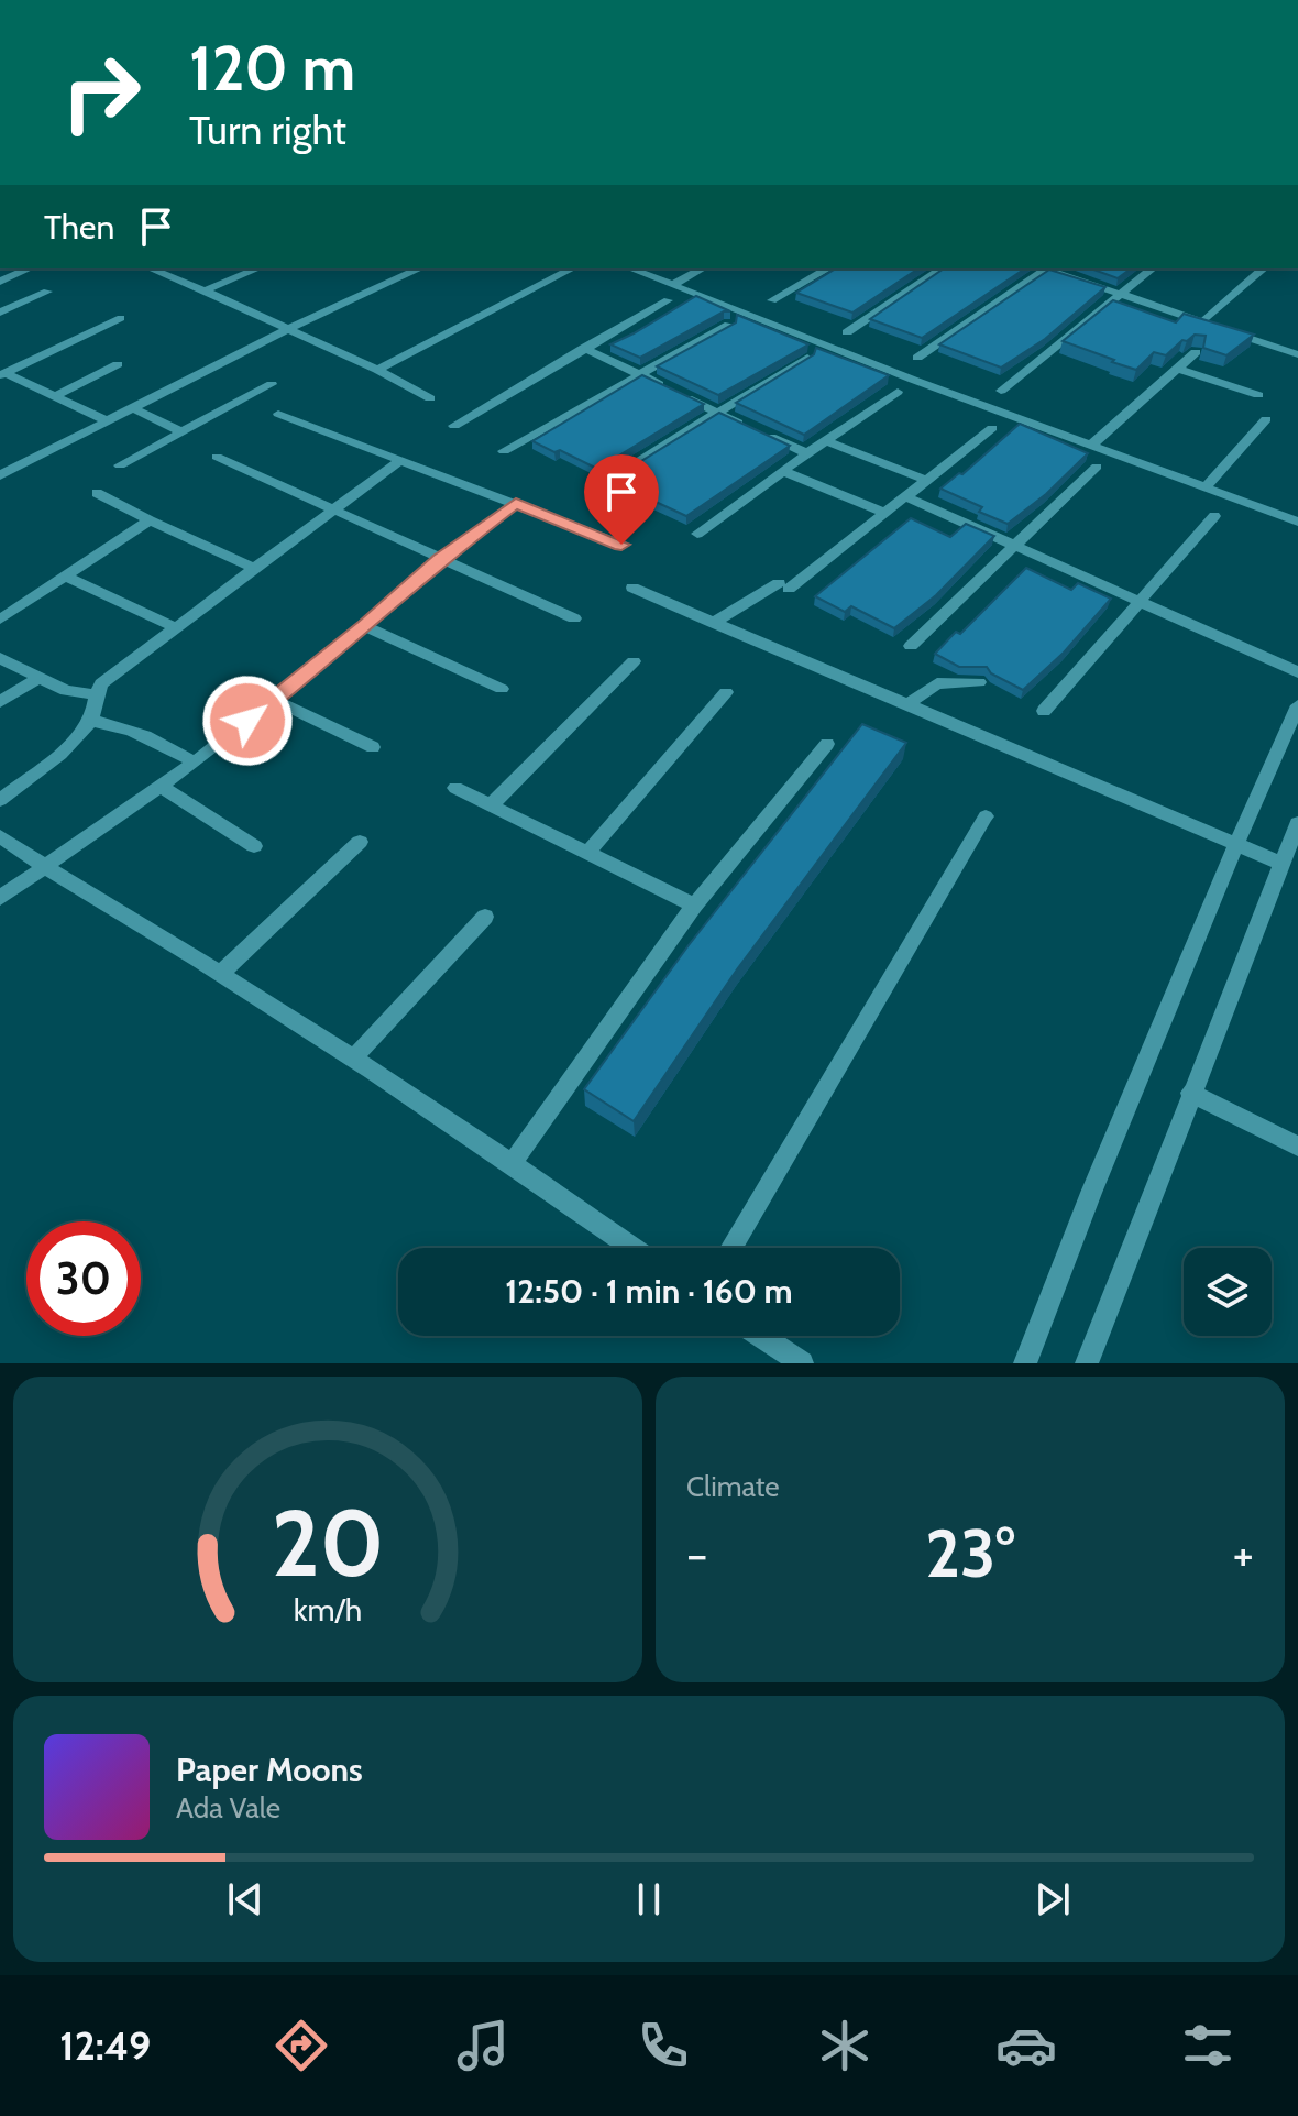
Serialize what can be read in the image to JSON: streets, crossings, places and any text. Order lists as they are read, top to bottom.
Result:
{
  "page": {
    "turn": ["120 m", "Turn right"],
    "then": "Then",
    "limit": "30",
    "trip": "12:50 · 1 min · 160 m",
    "tile": "Climate",
    "heat": ["−", "23°", "+"],
    "song": ["Paper Moons", "Ada Vale"],
    "tabs": "12:49",
    "gauge": ["20", "km/h"]
  }
}
